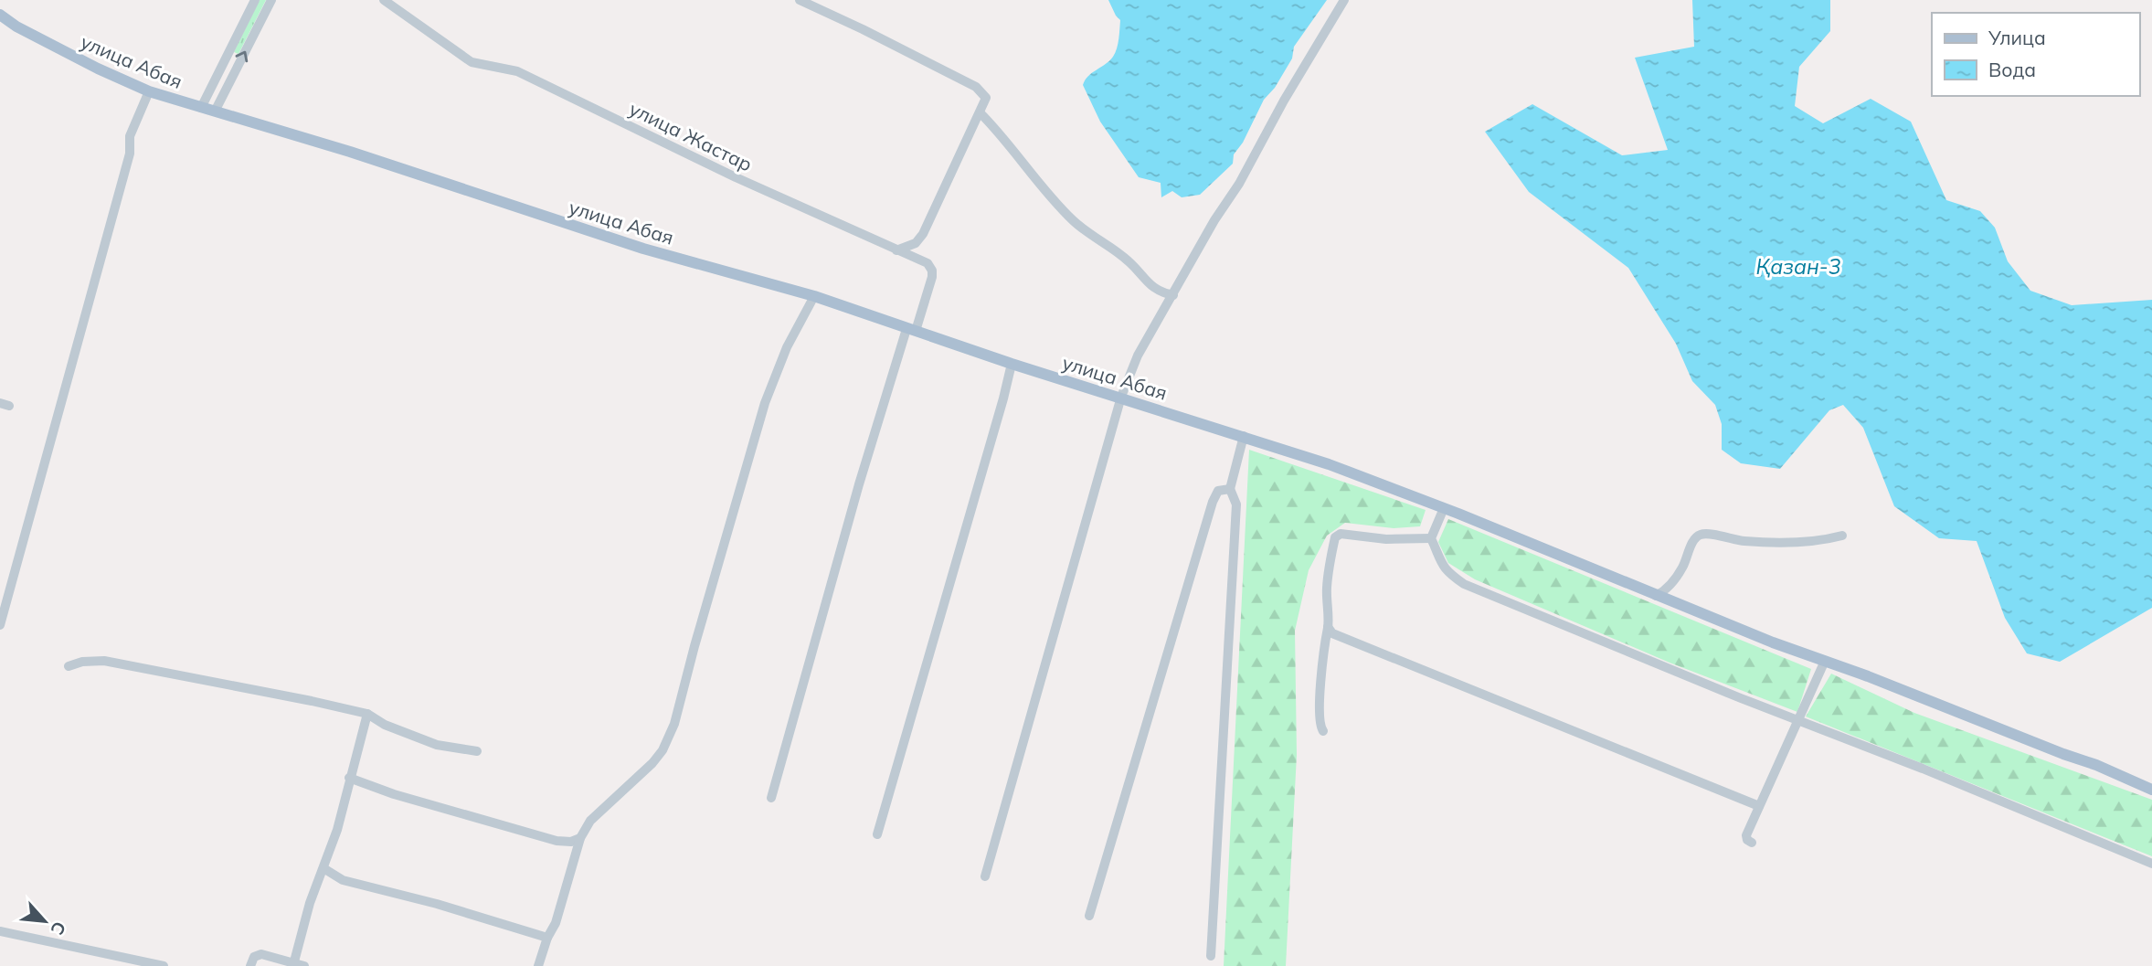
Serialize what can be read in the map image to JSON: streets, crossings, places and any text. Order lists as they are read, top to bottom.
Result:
{
  "streets": {
    "main road": ["улица Абая"],
    "street": ["улица Жастар"]
  },
  "crossings": [
    ["улица Абая", "улица Жастар"]
  ],
  "water": ["Қазан-3"],
  "legend": ["Улица", "Вода"],
  "north": "bottom right"
}
